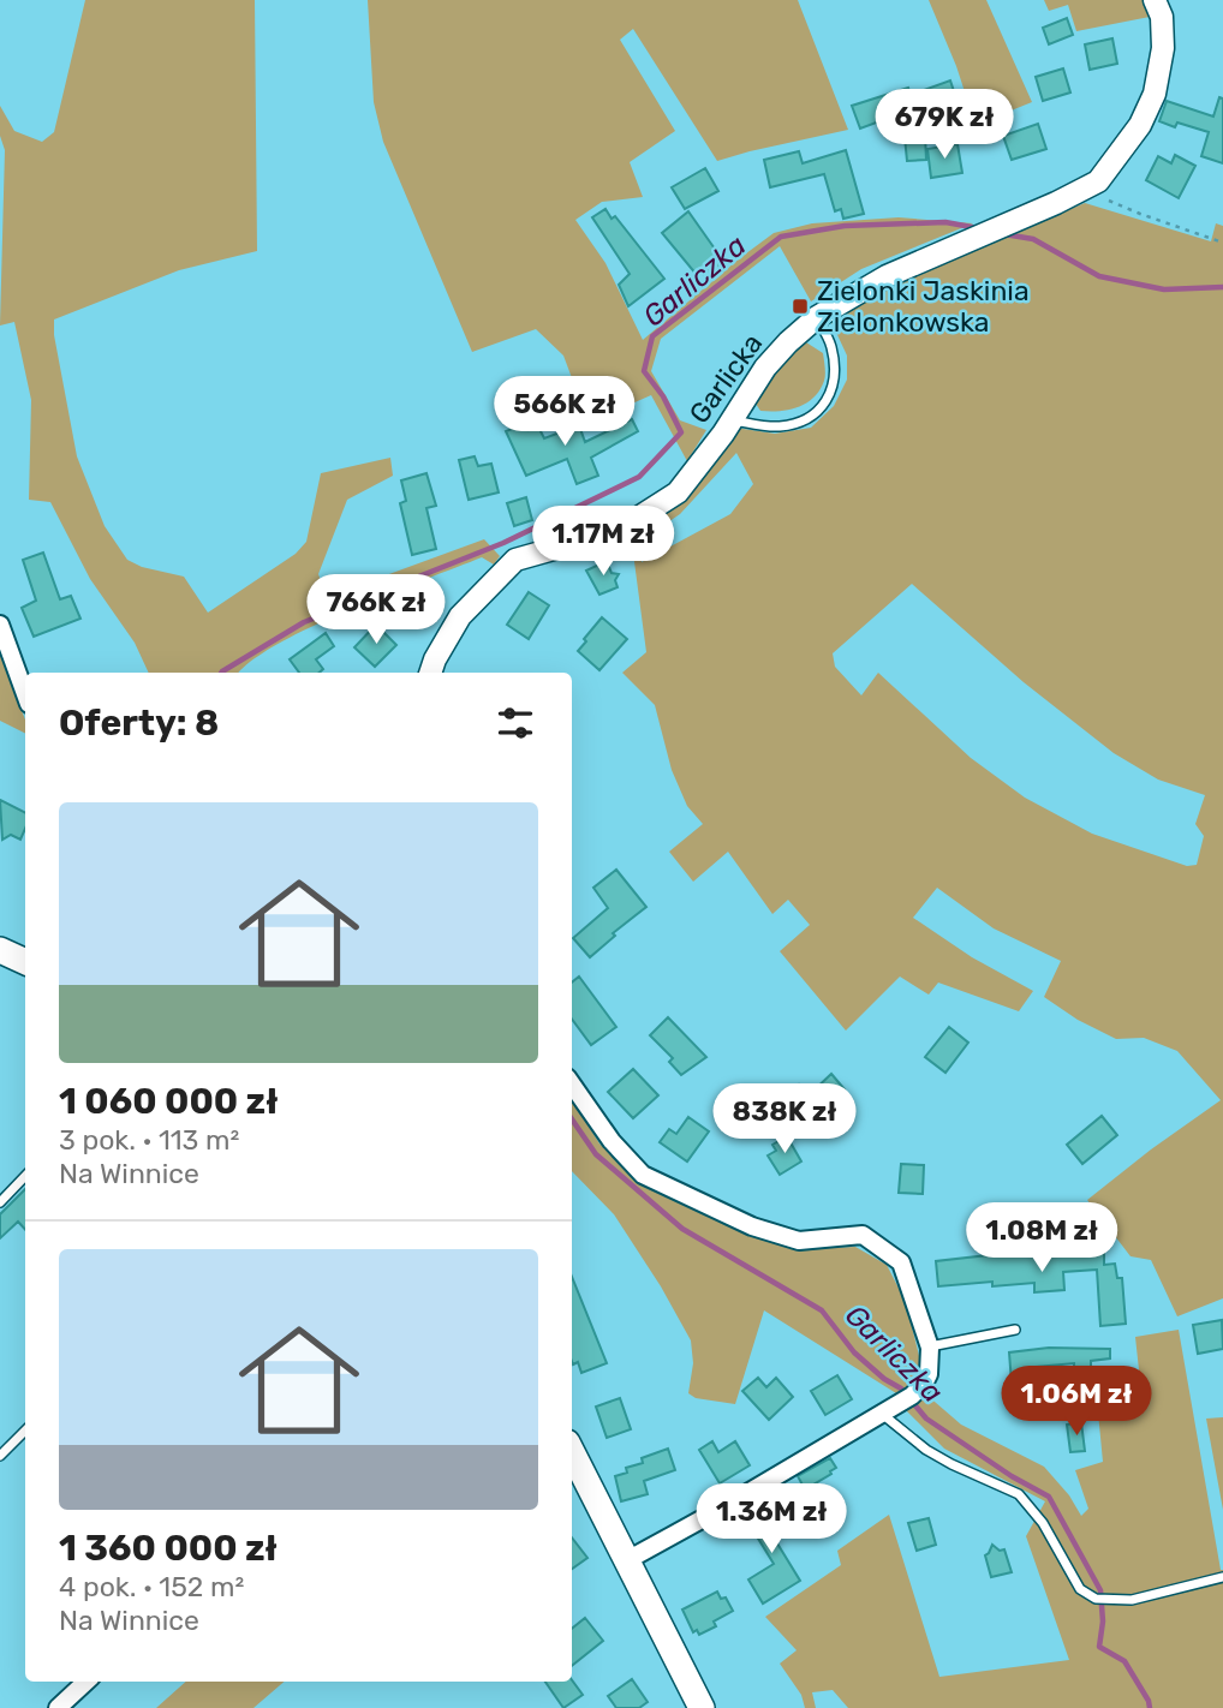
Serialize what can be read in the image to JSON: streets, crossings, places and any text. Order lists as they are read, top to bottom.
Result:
{
  "streets": {
    "street": ["Garlicka"]
  },
  "water": ["Garliczka"],
  "places": {
    "transit": ["Zielonki Jaskinia Zielonkowska"]
  },
  "page": {
    "price": [
      "679K zł",
      "566K zł",
      "1.17M zł",
      "766K zł",
      "838K zł",
      "1.08M zł",
      "1.06M zł",
      "1.36M zł"
    ],
    "heading": "Oferty: 8",
    "list": [
      {
        "name": "1 060 000 zł",
        "note": "3 pok. · 113 m² · Na Winnice"
      },
      {
        "name": "1 360 000 zł",
        "note": "4 pok. · 152 m² · Na Winnice"
      }
    ]
  }
}
